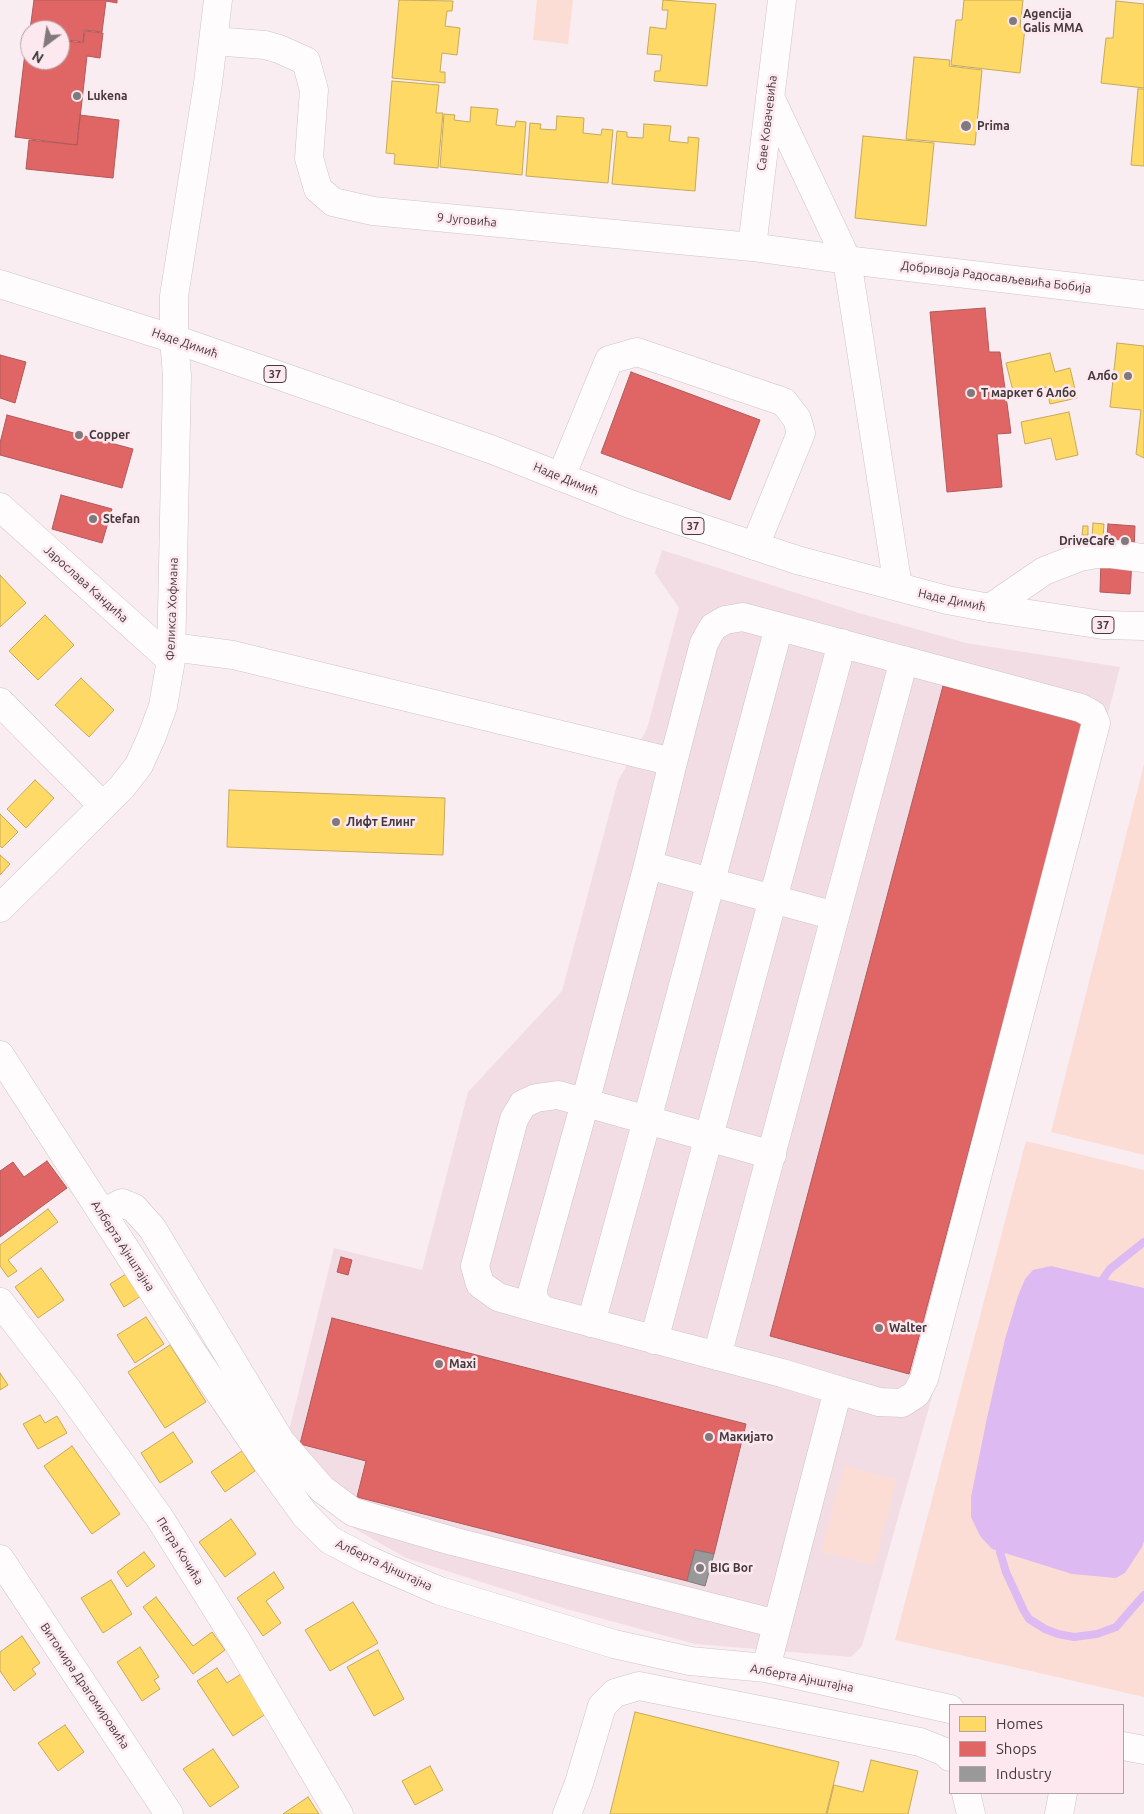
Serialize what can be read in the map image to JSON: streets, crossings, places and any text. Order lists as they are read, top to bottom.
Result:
{
  "streets": {
    "street": [
      "Саве Ковачевића",
      "9 Југовића",
      "Добривоја Радосављевића Бобија",
      "Наде Димић",
      "37",
      "Јарослава Кандића",
      "Феликса Хофмана",
      "Алберта Ајнштајна",
      "Петра Кочића",
      "Витомира Драгомировића"
    ]
  },
  "crossings": [
    ["Саве Ковачевића", "9 Југовића"],
    ["9 Југовића", "Добривоја Радосављевића Бобија"],
    ["9 Југовића", "Феликса Хофмана"],
    ["Наде Димић", "Феликса Хофмана"],
    ["Јарослава Кандића", "Феликса Хофмана"]
  ],
  "places": [
    "Agencija Galis MMA",
    "Lukena",
    "Prima",
    "Албо",
    "Т маркет 6 Албо",
    "Copper",
    "Stefan",
    "DriveCafe",
    "Лифт Елинг",
    "Walter",
    "Maxi",
    "Макијато",
    "BIG Bor"
  ],
  "legend": ["Homes", "Shops", "Industry"],
  "north": "bottom left"
}
